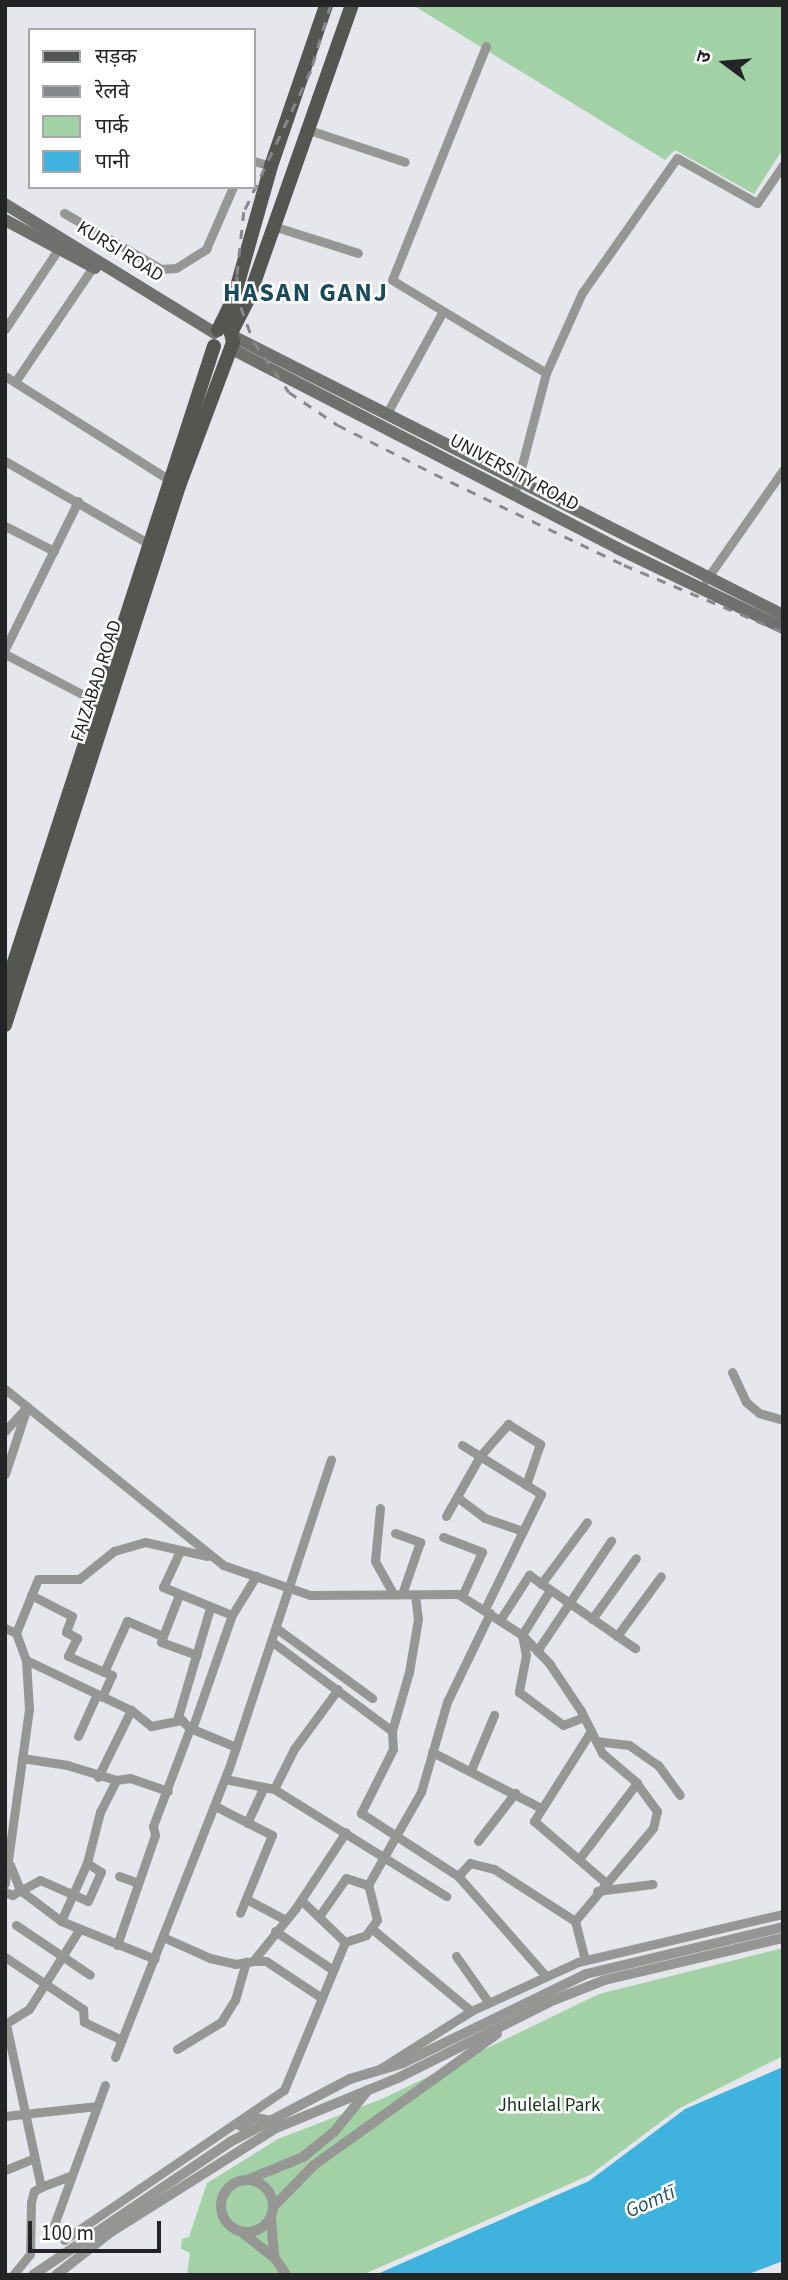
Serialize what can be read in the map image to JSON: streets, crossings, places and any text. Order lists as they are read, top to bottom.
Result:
{
  "streets": {
    "main road": ["KURSI ROAD", "UNIVERSITY ROAD", "FAIZABAD ROAD"]
  },
  "crossings": [
    ["KURSI ROAD", "UNIVERSITY ROAD"],
    ["KURSI ROAD", "FAIZABAD ROAD"],
    ["UNIVERSITY ROAD", "FAIZABAD ROAD"]
  ],
  "districts": ["HASAN GANJ"],
  "water": ["Gomtī"],
  "parks": ["Jhulelal Park"],
  "legend": [
    "सड़क",
    "रेलवे",
    "पार्क",
    "पानी"
  ],
  "scale_bar": "100 m",
  "north": "left"
}
